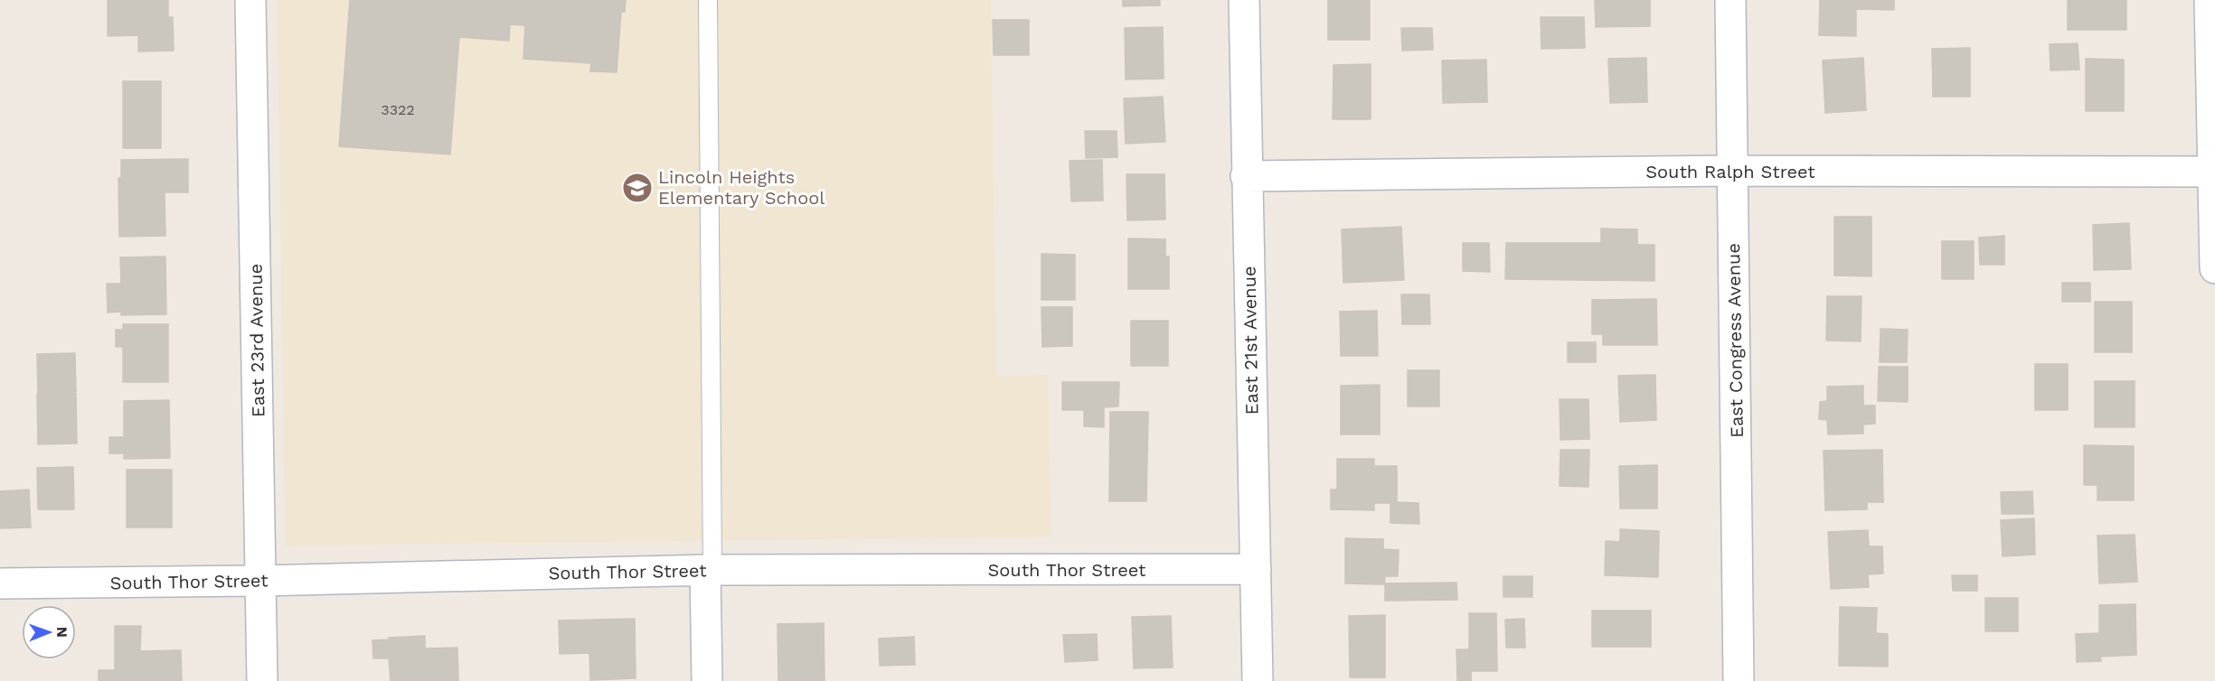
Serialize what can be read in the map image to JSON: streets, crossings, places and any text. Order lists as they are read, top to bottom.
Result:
{
  "streets": {
    "street": [
      "South Ralph Street",
      "East 23rd Avenue",
      "East 21st Avenue",
      "East Congress Avenue",
      "South Thor Street"
    ]
  },
  "crossings": [
    ["South Ralph Street", "East 21st Avenue"],
    ["South Ralph Street", "East Congress Avenue"],
    ["East 23rd Avenue", "South Thor Street"],
    ["East 21st Avenue", "South Thor Street"]
  ],
  "places": {
    "school or university": ["Lincoln Heights Elementary School"]
  },
  "house_numbers": ["3322"],
  "north": "right"
}
